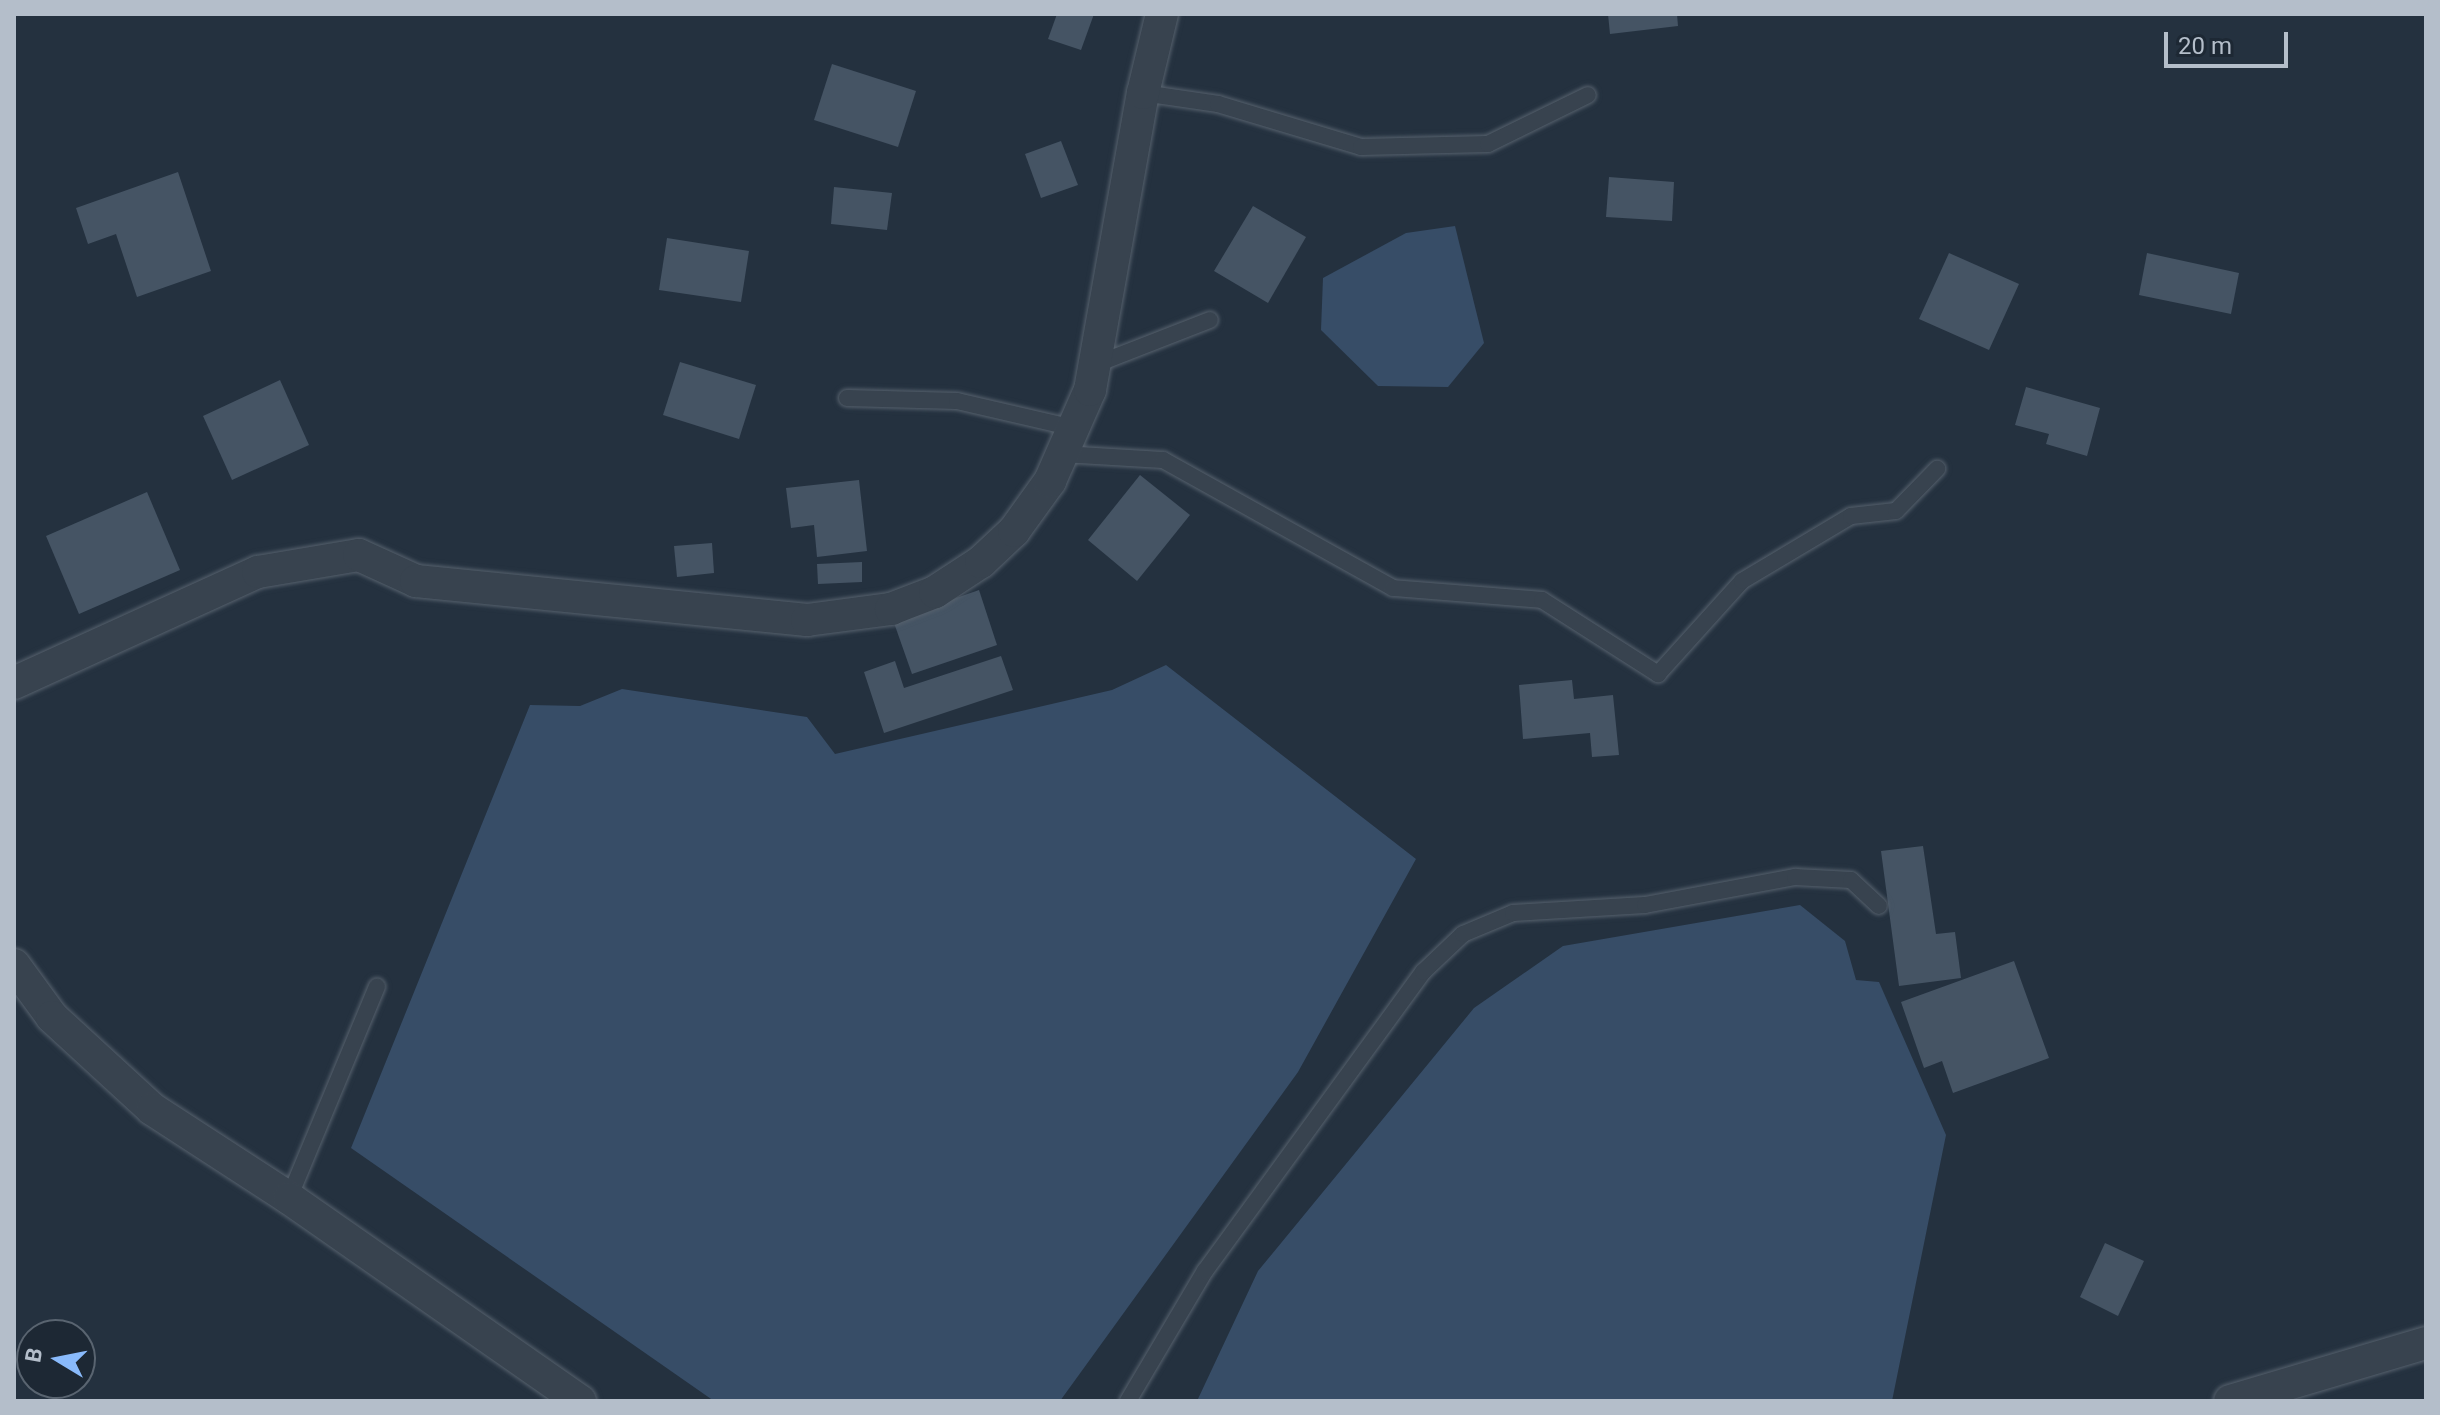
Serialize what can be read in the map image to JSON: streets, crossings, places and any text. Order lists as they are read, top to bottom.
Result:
{
  "scale_bar": "20 m",
  "north": "left"
}
